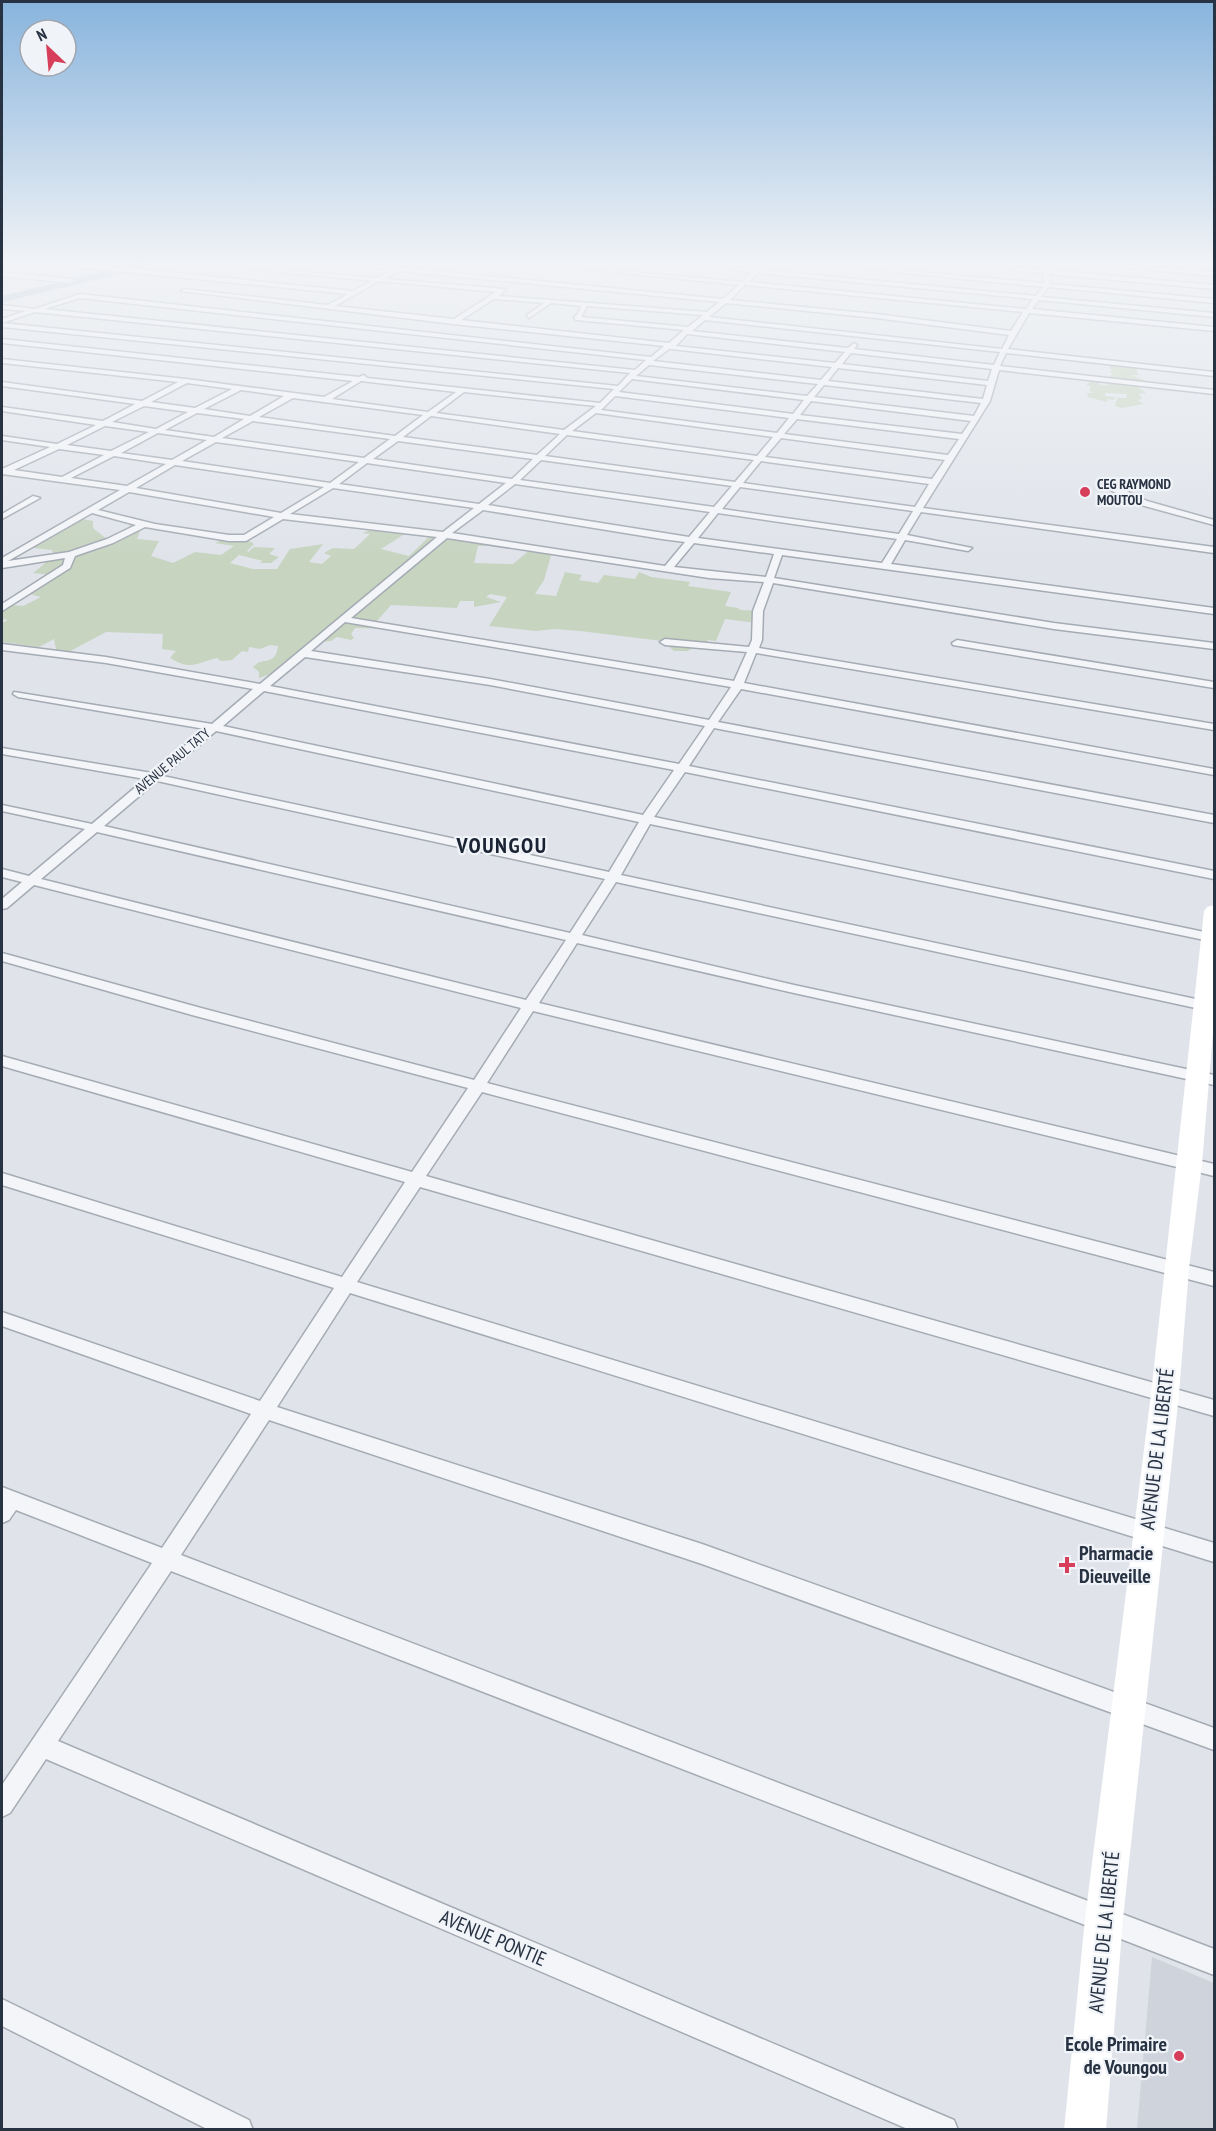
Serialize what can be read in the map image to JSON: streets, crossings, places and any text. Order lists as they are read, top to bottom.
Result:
{
  "streets": {
    "street": ["AVENUE PAUL TATY", "AVENUE DE LA LIBERTÉ", "AVENUE PONTIE"]
  },
  "districts": ["VOUNGOU"],
  "places": {
    "other": ["CEG RAYMOND MOUTOU", "Ecole Primaire de Voungou"],
    "health": ["Pharmacie Dieuveille"]
  },
  "north": "top left"
}
